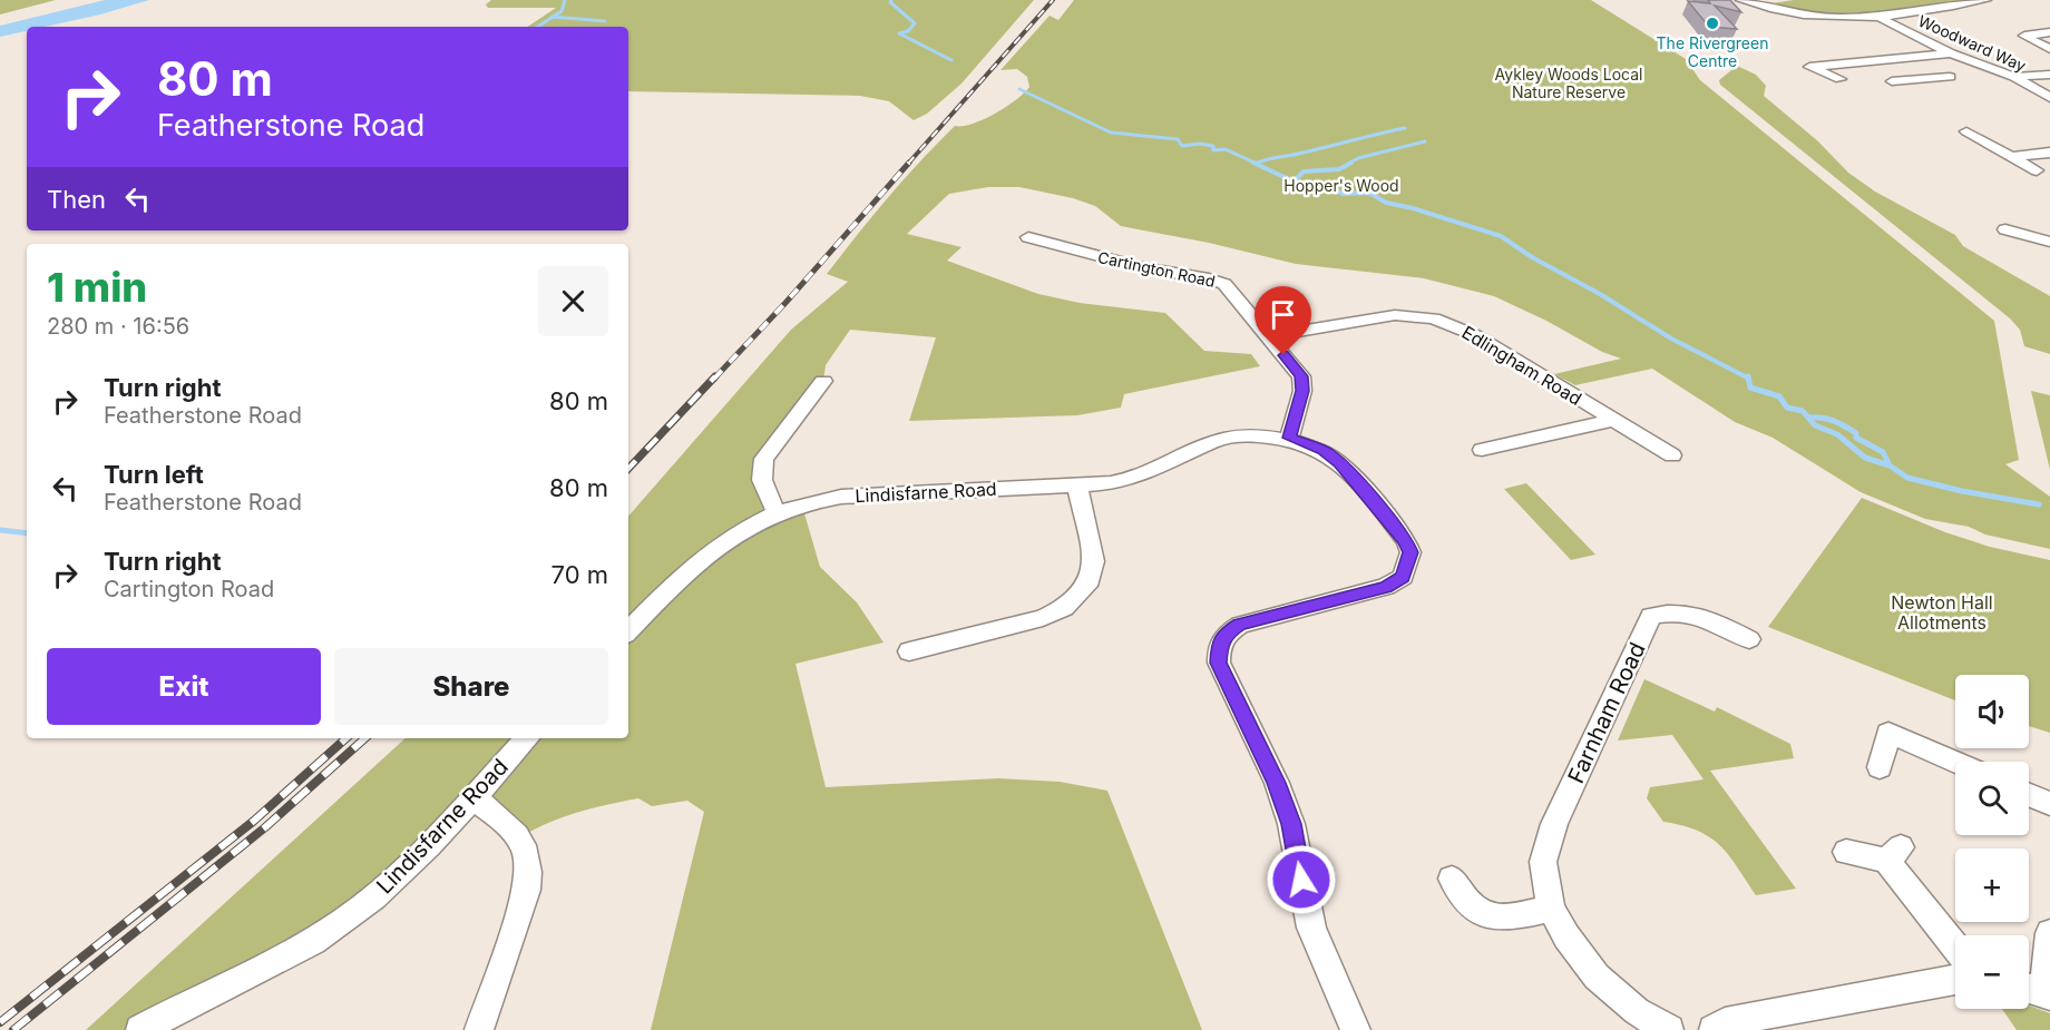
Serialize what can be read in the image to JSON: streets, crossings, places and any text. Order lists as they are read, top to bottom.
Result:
{
  "streets": {
    "street": [
      "Woodward Way",
      "Cartington Road",
      "Edlingham Road",
      "Lindisfarne Road",
      "Farnham Road"
    ]
  },
  "crossings": [
    ["Cartington Road", "Edlingham Road"],
    ["Cartington Road", "Lindisfarne Road"]
  ],
  "parks": ["Aykley Woods Local Nature Reserve", "Hopper's Wood", "Newton Hall Allotments"],
  "places": ["The Rivergreen Centre"],
  "page": {
    "turn": ["80 m", "Featherstone Road"],
    "then": "Then",
    "heading": ["1 min", "280 m · 16:56"],
    "list": [
      {
        "name": "Turn right",
        "note": "Featherstone Road",
        "value": "80 m"
      },
      {
        "name": "Turn left",
        "note": "Featherstone Road",
        "value": "80 m"
      },
      {
        "name": "Turn right",
        "note": "Cartington Road",
        "value": "70 m"
      }
    ],
    "buttons": ["Exit", "Share"],
    "map_buttons": ["+", "−"]
  }
}
